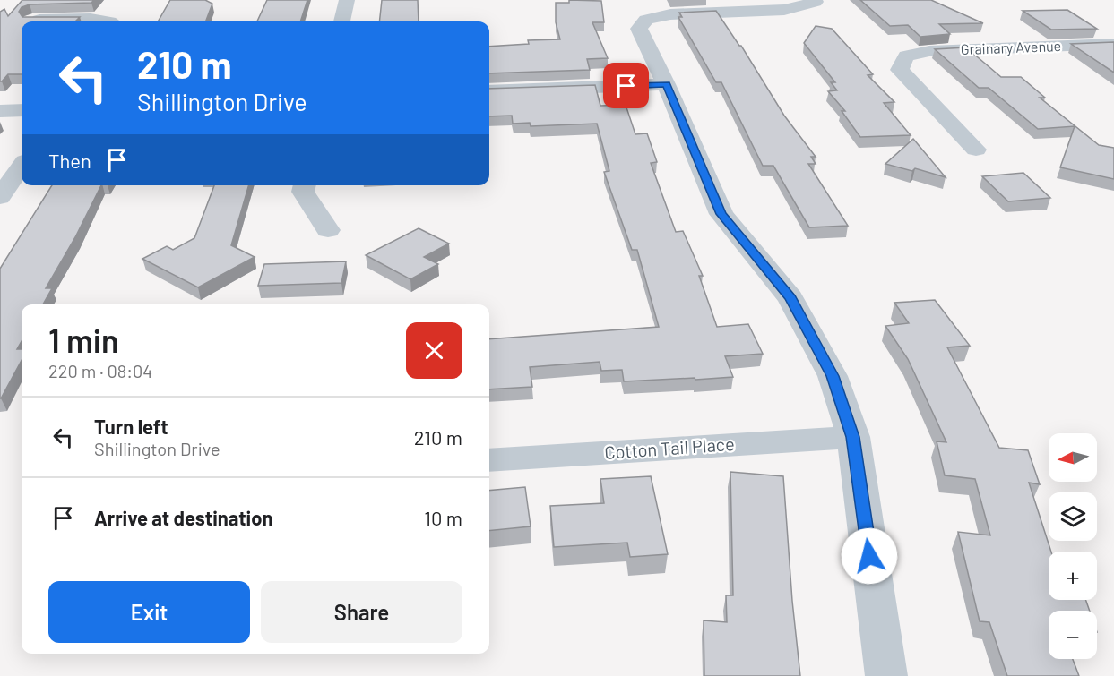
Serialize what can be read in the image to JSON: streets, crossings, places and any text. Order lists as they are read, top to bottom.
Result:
{
  "streets": {
    "street": ["Grainary Avenue", "Cotton Tail Place"]
  },
  "north": "left",
  "page": {
    "turn": ["210 m", "Shillington Drive"],
    "then": "Then",
    "heading": ["1 min", "220 m · 08:04"],
    "list": [
      {
        "name": "Turn left",
        "note": "Shillington Drive",
        "value": "210 m"
      },
      {
        "name": "Arrive at destination",
        "value": "10 m"
      }
    ],
    "map_buttons": ["+", "−"],
    "buttons": ["Exit", "Share"]
  }
}
